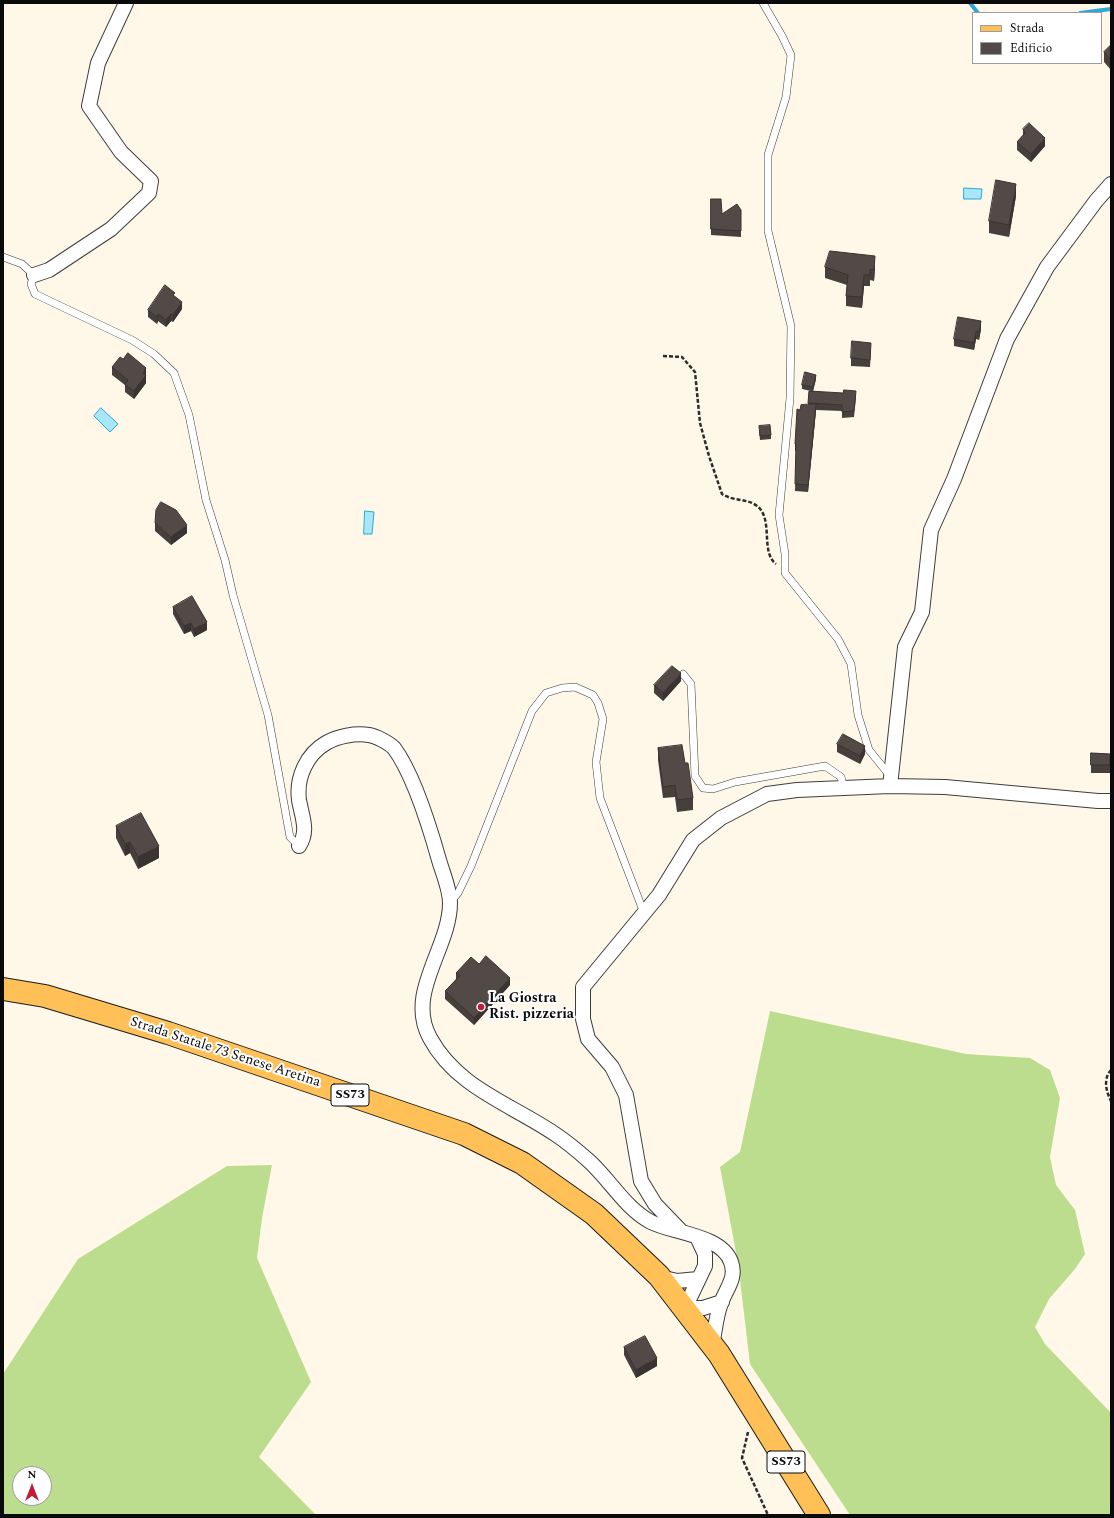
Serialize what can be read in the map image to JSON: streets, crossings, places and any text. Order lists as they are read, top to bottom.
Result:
{
  "streets": {
    "main road": ["Strada Statale 73 Senese Aretina", "SS73"]
  },
  "places": ["La Giostra Rist. pizzeria"],
  "legend": ["Strada", "Edificio"],
  "north": "top"
}
